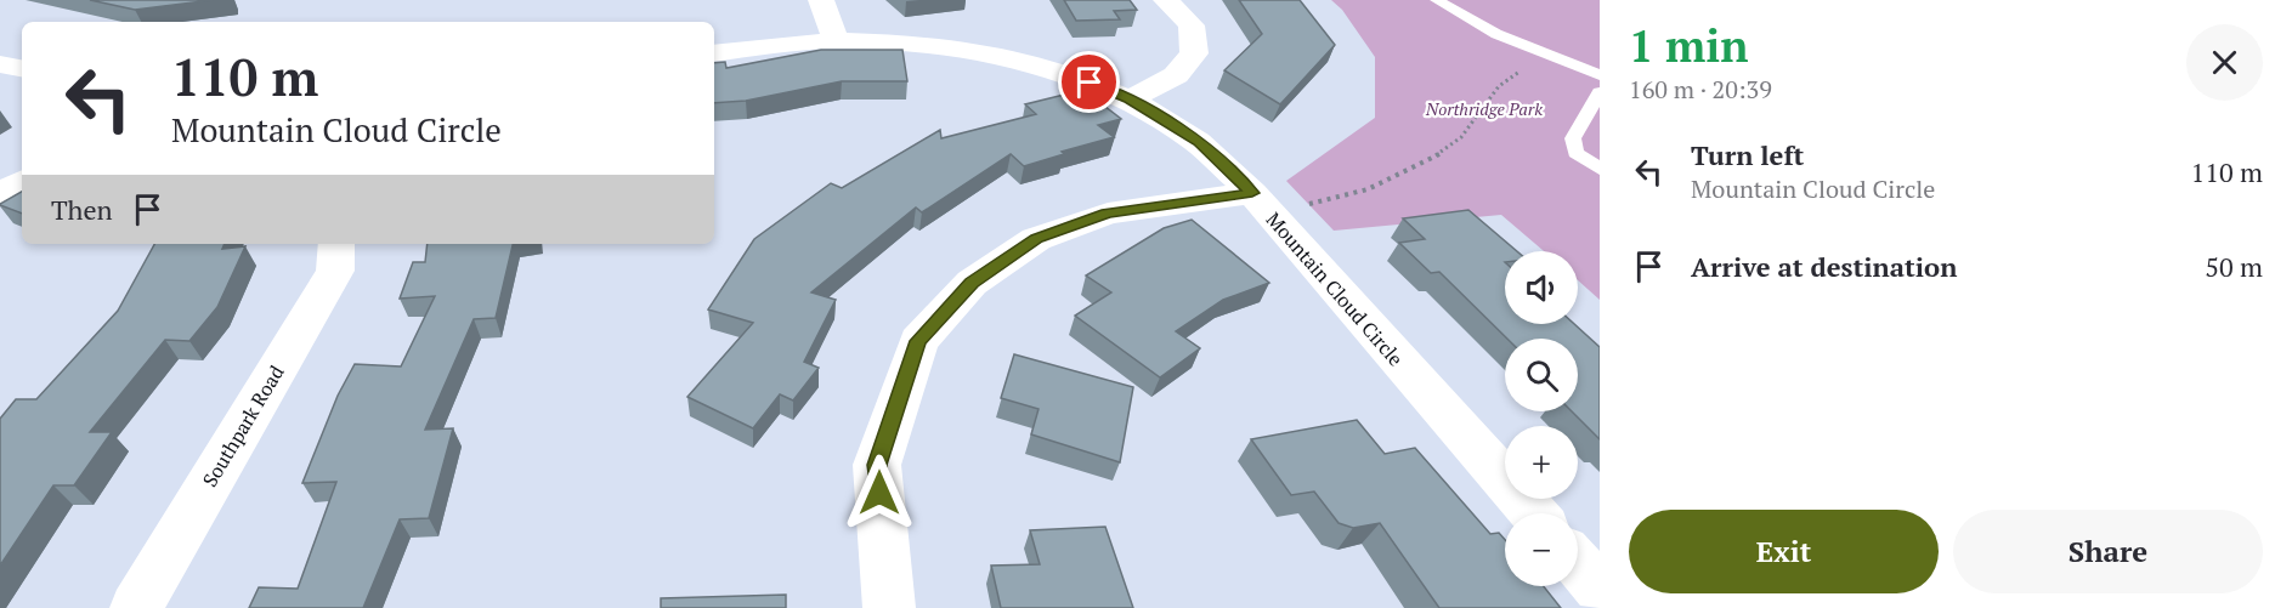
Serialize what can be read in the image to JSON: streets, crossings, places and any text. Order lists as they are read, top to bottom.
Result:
{
  "streets": {
    "street": ["Mountain Cloud Circle", "Southpark Road"]
  },
  "parks": ["Northridge Park"],
  "page": {
    "heading": ["1 min", "160 m · 20:39"],
    "turn": ["110 m", "Mountain Cloud Circle"],
    "list": [
      {
        "name": "Turn left",
        "note": "Mountain Cloud Circle",
        "value": "110 m"
      },
      {
        "name": "Arrive at destination",
        "value": "50 m"
      }
    ],
    "then": "Then",
    "map_buttons": ["+", "−"],
    "buttons": ["Exit", "Share"]
  }
}
